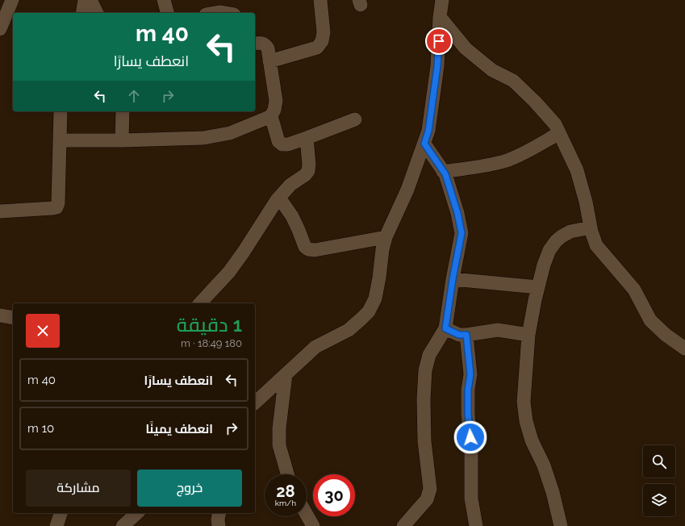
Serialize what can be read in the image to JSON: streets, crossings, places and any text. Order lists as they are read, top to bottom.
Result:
{
  "page": {
    "turn": ["40 m", "انعطف يسارًا"],
    "heading": ["1 دقيقة", "180 m · 18:49"],
    "list": [
      {
        "name": "انعطف يسارًا",
        "value": "40 m"
      },
      {
        "name": "انعطف يمينًا",
        "value": "10 m"
      }
    ],
    "buttons": ["خروج", "مشاركة"],
    "speed": "28 km/h",
    "limit": "30"
  }
}
